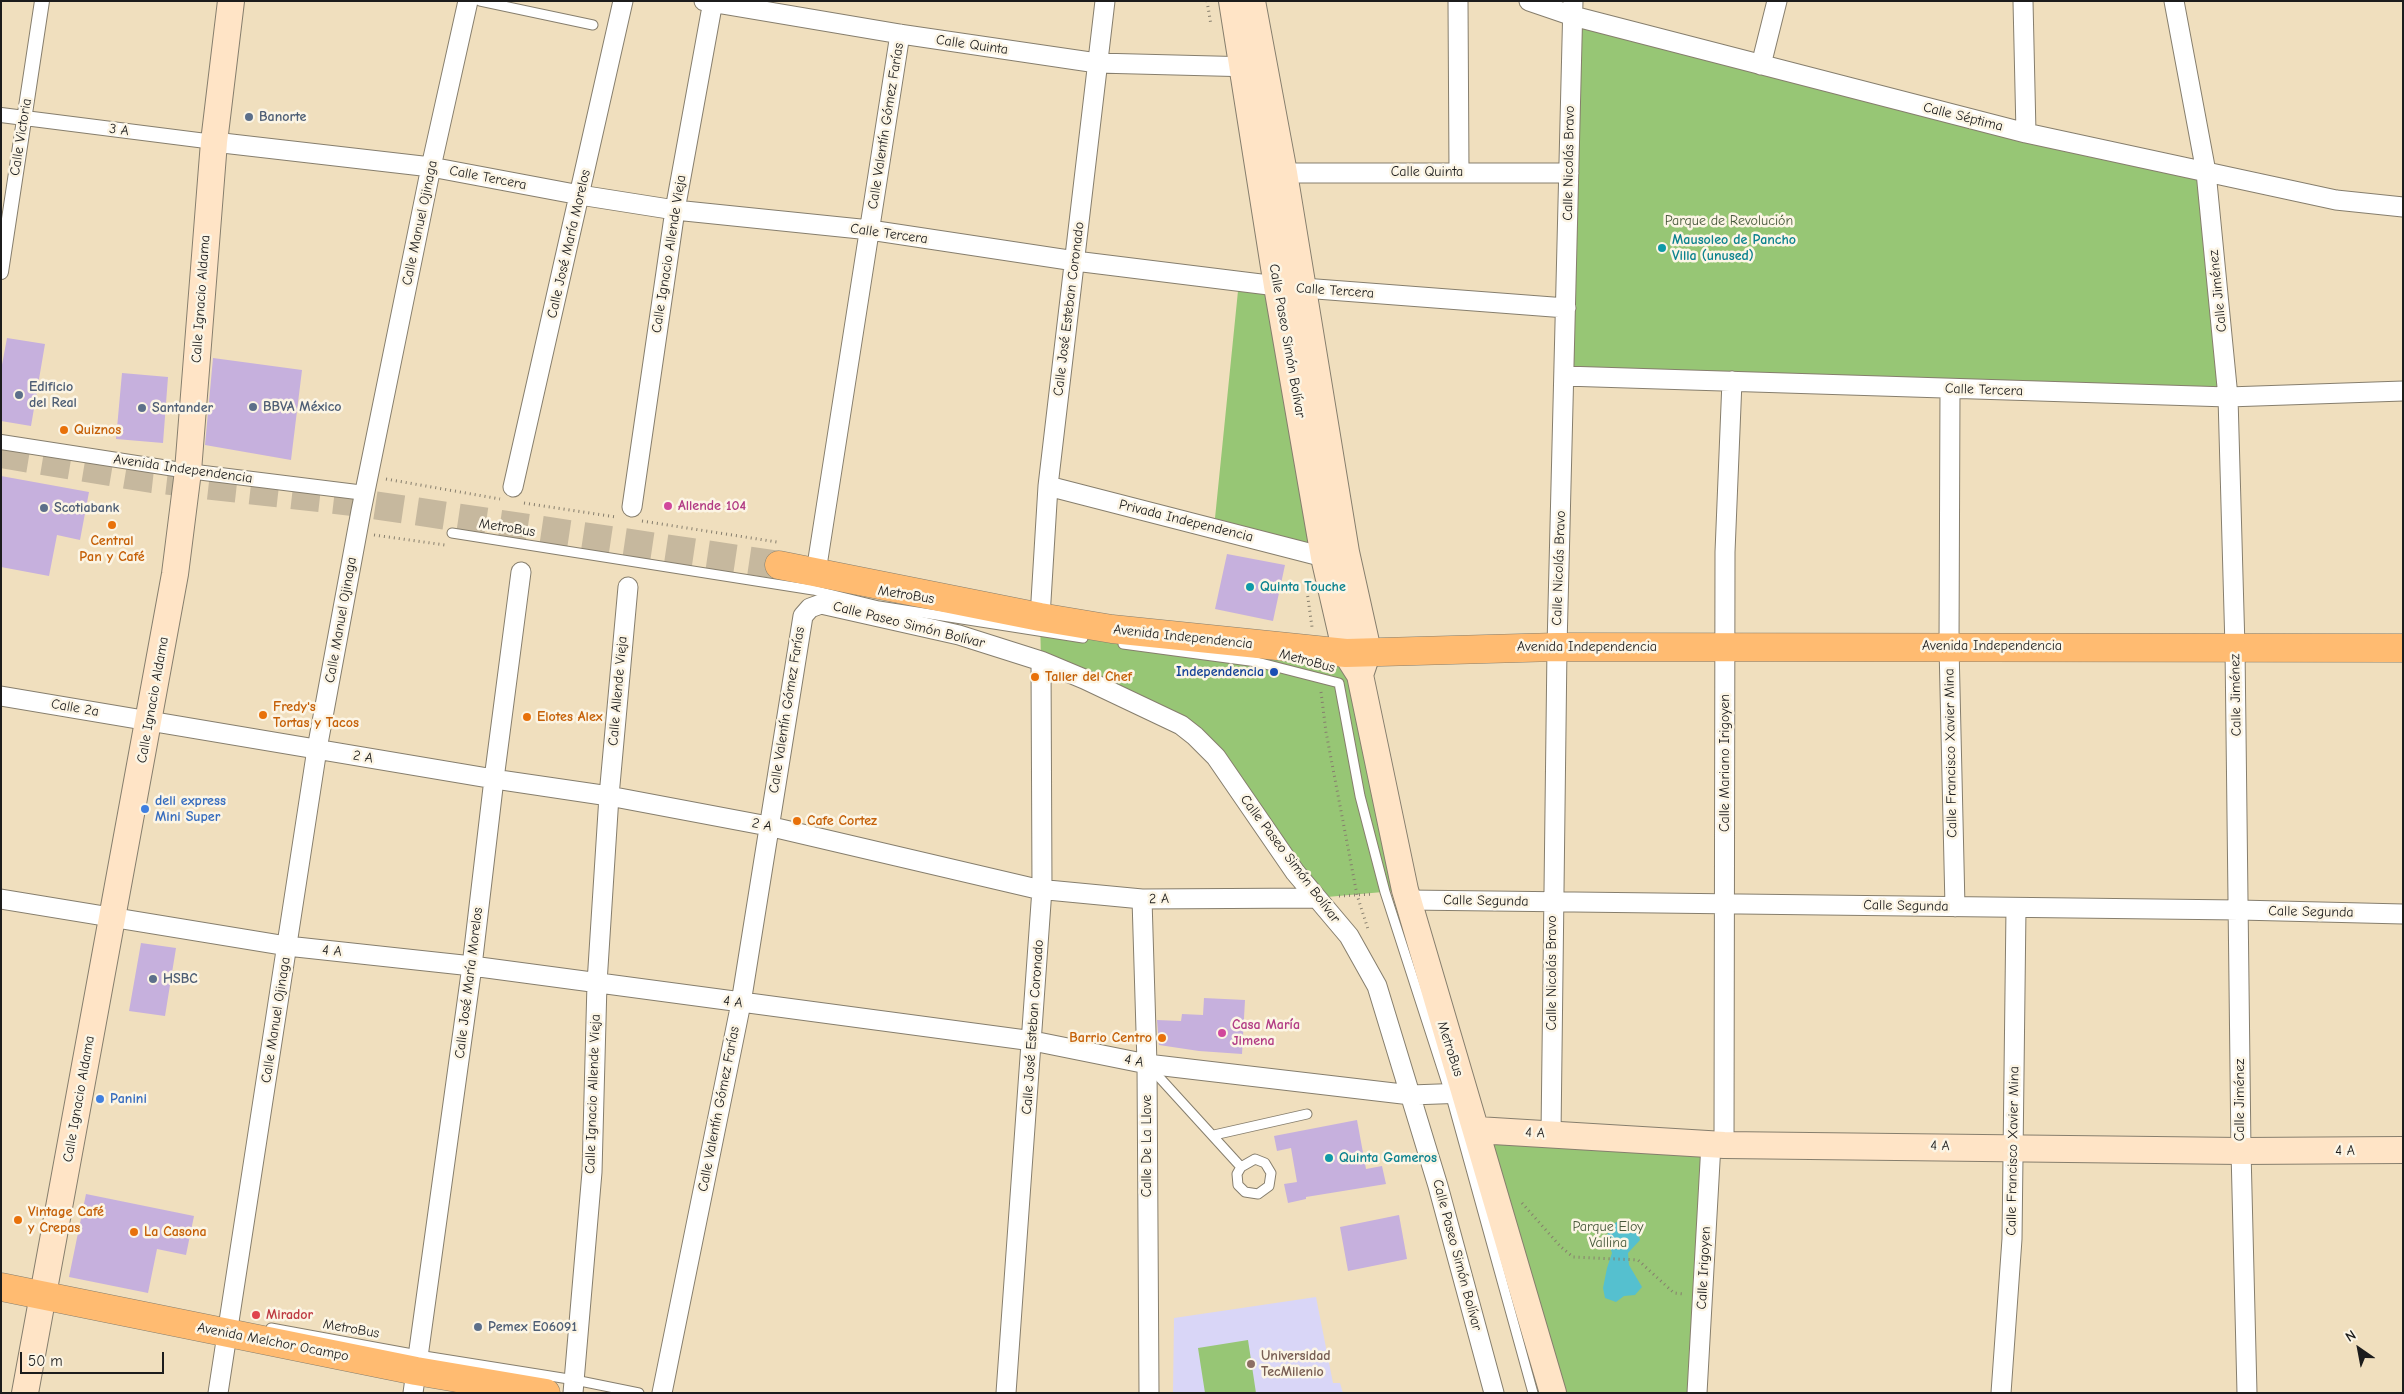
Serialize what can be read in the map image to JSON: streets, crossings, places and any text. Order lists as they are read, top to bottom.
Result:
{
  "streets": {
    "main road": [
      "Calle Ignacio Aldama",
      "Calle Paseo Simón Bolívar",
      "Avenida Independencia",
      "4 A",
      "Avenida Melchor Ocampo"
    ],
    "street": [
      "Calle Quinta",
      "Calle Séptima",
      "Calle Valentín Gómez Farías",
      "3 A",
      "Calle Victoria",
      "Calle Nicolás Bravo",
      "Calle Tercera",
      "Calle Manuel Ojinaga",
      "Calle José María Morelos",
      "Calle Ignacio Allende Vieja",
      "Calle Jiménez",
      "Calle José Esteban Coronado",
      "Privada Independencia",
      "Calle Allende Vieja",
      "Calle 2a",
      "Calle Francisco Xavier Mina",
      "2 A",
      "Calle Mariano Irigoyen",
      "Calle Segunda",
      "Calle De La Llave",
      "Calle Irigoyen"
    ],
    "lane": ["MetroBus"]
  },
  "crossings": [
    ["Calle Quinta", "Calle Valentín Gómez Farías"],
    ["Calle Quinta", "Calle Nicolás Bravo"],
    ["Calle Quinta", "Calle Ignacio Allende Vieja"],
    ["Calle Quinta", "Calle José Esteban Coronado"],
    ["Calle Quinta", "Calle Paseo Simón Bolívar"],
    ["Calle Séptima", "Calle Nicolás Bravo"],
    ["Calle Séptima", "Calle Jiménez"],
    ["Calle Valentín Gómez Farías", "Calle Tercera"],
    ["Calle Valentín Gómez Farías", "Calle Paseo Simón Bolívar"],
    ["Calle Valentín Gómez Farías", "Avenida Independencia"],
    ["Calle Valentín Gómez Farías", "2 A"],
    ["Calle Valentín Gómez Farías", "4 A"],
    ["3 A", "Calle Victoria"],
    ["3 A", "Calle Tercera"],
    ["3 A", "Calle Ignacio Aldama"],
    ["Calle Nicolás Bravo", "Calle Tercera"],
    ["Calle Nicolás Bravo", "Avenida Independencia"],
    ["Calle Nicolás Bravo", "Calle Segunda"],
    ["Calle Nicolás Bravo", "4 A"],
    ["Calle Tercera", "Calle Manuel Ojinaga"],
    ["Calle Tercera", "Calle José María Morelos"],
    ["Calle Tercera", "Calle Ignacio Allende Vieja"],
    ["Calle Tercera", "Calle Jiménez"],
    ["Calle Tercera", "Calle Ignacio Aldama"],
    ["Calle Tercera", "Calle José Esteban Coronado"],
    ["Calle Tercera", "Calle Paseo Simón Bolívar"],
    ["Calle Tercera", "Calle Francisco Xavier Mina"],
    ["Calle Tercera", "Calle Mariano Irigoyen"],
    ["Calle Manuel Ojinaga", "Avenida Independencia"],
    ["Calle Manuel Ojinaga", "2 A"],
    ["Calle Manuel Ojinaga", "4 A"],
    ["Calle Manuel Ojinaga", "Avenida Melchor Ocampo"],
    ["Calle José María Morelos", "MetroBus"],
    ["Calle José María Morelos", "2 A"],
    ["Calle José María Morelos", "4 A"],
    ["Calle José María Morelos", "Avenida Melchor Ocampo"],
    ["Calle Ignacio Allende Vieja", "MetroBus"],
    ["Calle Ignacio Allende Vieja", "Calle Allende Vieja"],
    ["Calle Ignacio Allende Vieja", "2 A"],
    ["Calle Ignacio Allende Vieja", "4 A"],
    ["Calle Jiménez", "Avenida Independencia"],
    ["Calle Jiménez", "Calle Segunda"],
    ["Calle Jiménez", "4 A"],
    ["Calle Ignacio Aldama", "Avenida Independencia"],
    ["Calle Ignacio Aldama", "Calle 2a"],
    ["Calle Ignacio Aldama", "2 A"],
    ["Calle Ignacio Aldama", "4 A"],
    ["Calle Ignacio Aldama", "Avenida Melchor Ocampo"],
    ["Calle José Esteban Coronado", "Calle Paseo Simón Bolívar"],
    ["Calle José Esteban Coronado", "Avenida Independencia"],
    ["Calle José Esteban Coronado", "Privada Independencia"],
    ["Calle José Esteban Coronado", "2 A"],
    ["Calle José Esteban Coronado", "4 A"],
    ["Calle Paseo Simón Bolívar", "Avenida Independencia"],
    ["Calle Paseo Simón Bolívar", "Privada Independencia"],
    ["Calle Paseo Simón Bolívar", "MetroBus"],
    ["Calle Paseo Simón Bolívar", "2 A"],
    ["Calle Paseo Simón Bolívar", "Calle Segunda"],
    ["Calle Paseo Simón Bolívar", "4 A"],
    ["Avenida Independencia", "Calle Francisco Xavier Mina"],
    ["Avenida Independencia", "Calle Mariano Irigoyen"],
    ["MetroBus", "Calle Segunda"],
    ["MetroBus", "4 A"],
    ["MetroBus", "Avenida Melchor Ocampo"],
    ["Calle Allende Vieja", "2 A"],
    ["Calle 2a", "2 A"],
    ["Calle Francisco Xavier Mina", "Calle Segunda"],
    ["Calle Francisco Xavier Mina", "4 A"],
    ["2 A", "Calle De La Llave"],
    ["Calle Mariano Irigoyen", "Calle Segunda"],
    ["Calle Mariano Irigoyen", "4 A"],
    ["Calle Mariano Irigoyen", "Calle Irigoyen"],
    ["4 A", "Calle De La Llave"],
    ["4 A", "Calle Irigoyen"]
  ],
  "parks": ["Parque de Revolución", "Parque Eloy Vallina"],
  "places": [
    "Banorte",
    "Mausoleo de Pancho Villa (unused)",
    "Edificio del Real",
    "BBVA México",
    "Santander",
    "Quiznos",
    "Allende 104",
    "Scotiabank",
    "Central Pan y Café",
    "Quinta Touche",
    "Independencia",
    "Taller del Chef",
    "Fredy's Tortas y Tacos",
    "Elotes Alex",
    "deli express Mini Super",
    "Cafe Cortez",
    "HSBC",
    "Casa María Jimena",
    "Barrio Centro",
    "Panini",
    "Quinta Gameros",
    "Vintage Café y Crepas",
    "La Casona",
    "Mirador",
    "Pemex E06091",
    "Universidad TecMilenio"
  ],
  "scale_bar": "50 m",
  "north": "top left"
}
